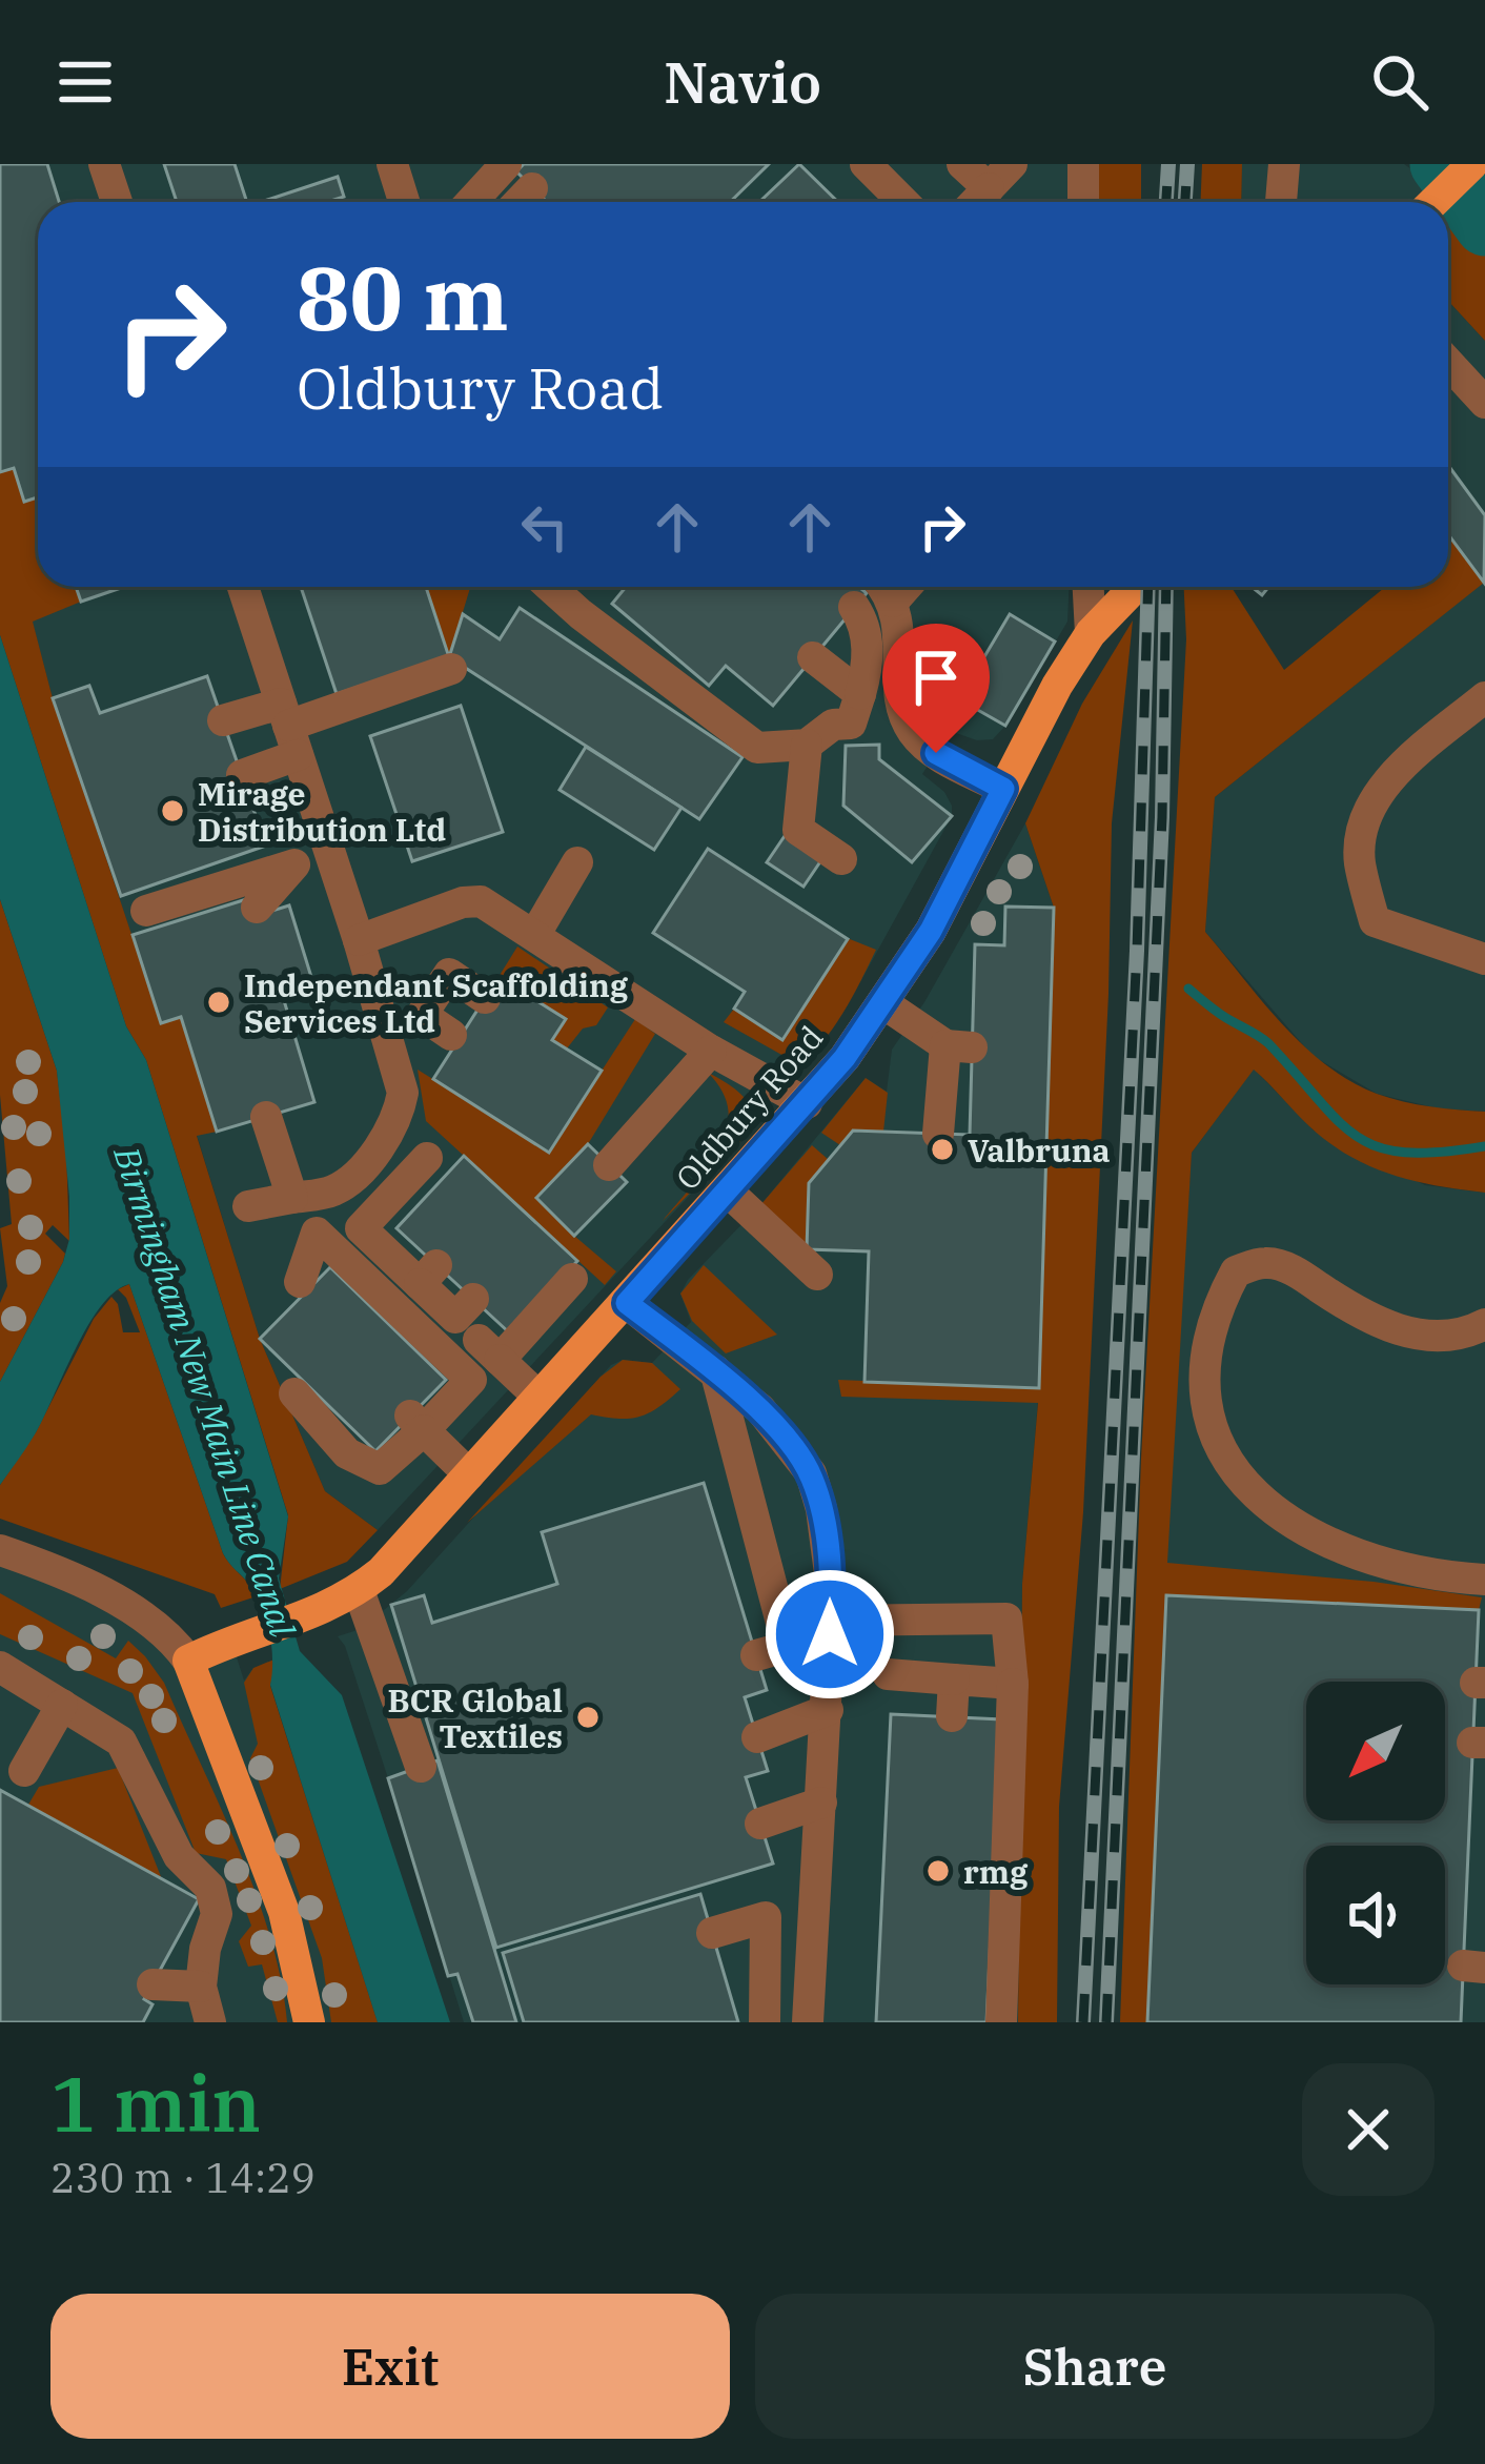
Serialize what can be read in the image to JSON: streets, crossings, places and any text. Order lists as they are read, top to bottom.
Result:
{
  "streets": {
    "main road": ["Oldbury Road"]
  },
  "water": ["Birmingham New Main Line Canal"],
  "places": [
    "Mirage Distribution Ltd",
    "Independant Scaffolding Services Ltd",
    "Valbruna",
    "BCR Global Textiles",
    "rmg"
  ],
  "north": "bottom left",
  "page": {
    "header": "Navio",
    "turn": ["80 m", "Oldbury Road"],
    "heading": ["1 min", "230 m · 14:29"],
    "buttons": ["Exit", "Share"]
  }
}
